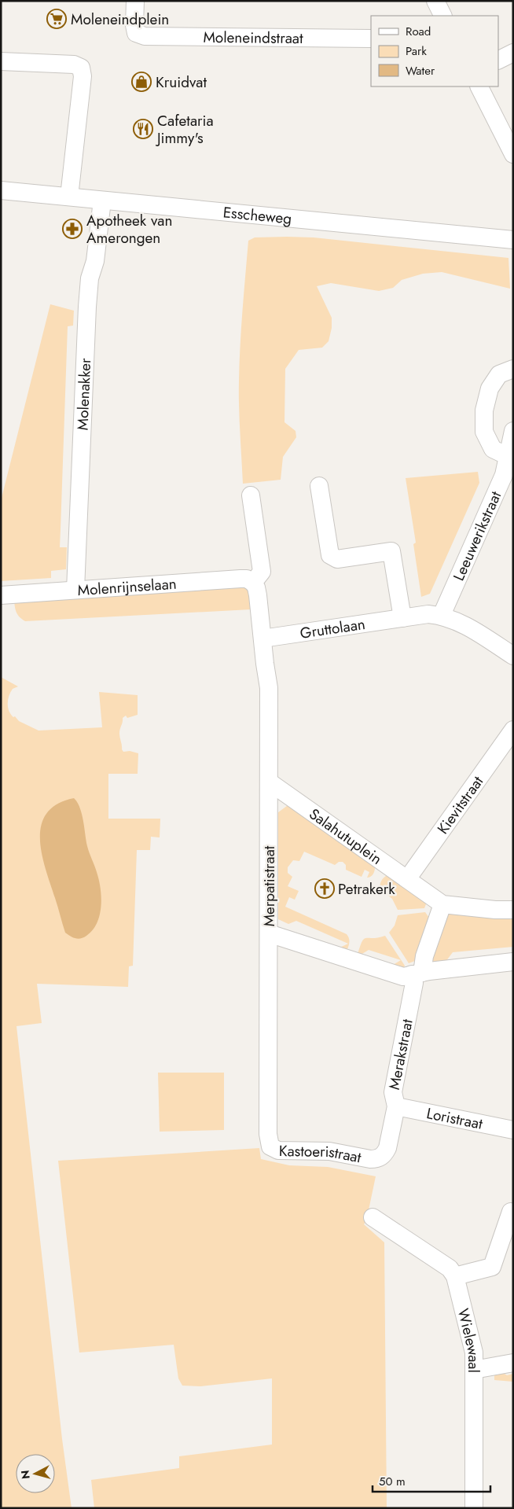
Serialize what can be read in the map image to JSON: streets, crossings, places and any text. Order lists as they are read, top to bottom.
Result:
{
  "streets": {
    "street": [
      "Moleneindstraat",
      "Esscheweg",
      "Molenakker",
      "Leeuwerikstraat",
      "Molenrijnselaan",
      "Gruttolaan",
      "Kievitstraat",
      "Salahutuplein",
      "Merpatistraat",
      "Merakstraat",
      "Loristraat",
      "Kastoeristraat",
      "Wielewaal"
    ]
  },
  "crossings": [
    ["Esscheweg", "Molenakker"],
    ["Molenakker", "Molenrijnselaan"],
    ["Leeuwerikstraat", "Gruttolaan"],
    ["Gruttolaan", "Merpatistraat"],
    ["Kievitstraat", "Salahutuplein"],
    ["Salahutuplein", "Merpatistraat"],
    ["Merpatistraat", "Kastoeristraat"],
    ["Merakstraat", "Loristraat"],
    ["Merakstraat", "Kastoeristraat"]
  ],
  "places": {
    "supermarket": ["Moleneindplein"],
    "shop": ["Kruidvat"],
    "restaurant": ["Cafetaria Jimmy's"],
    "pharmacy": ["Apotheek van Amerongen"],
    "church": ["Petrakerk"]
  },
  "legend": ["Road", "Park", "Water"],
  "scale_bar": "50 m",
  "north": "left"
}
